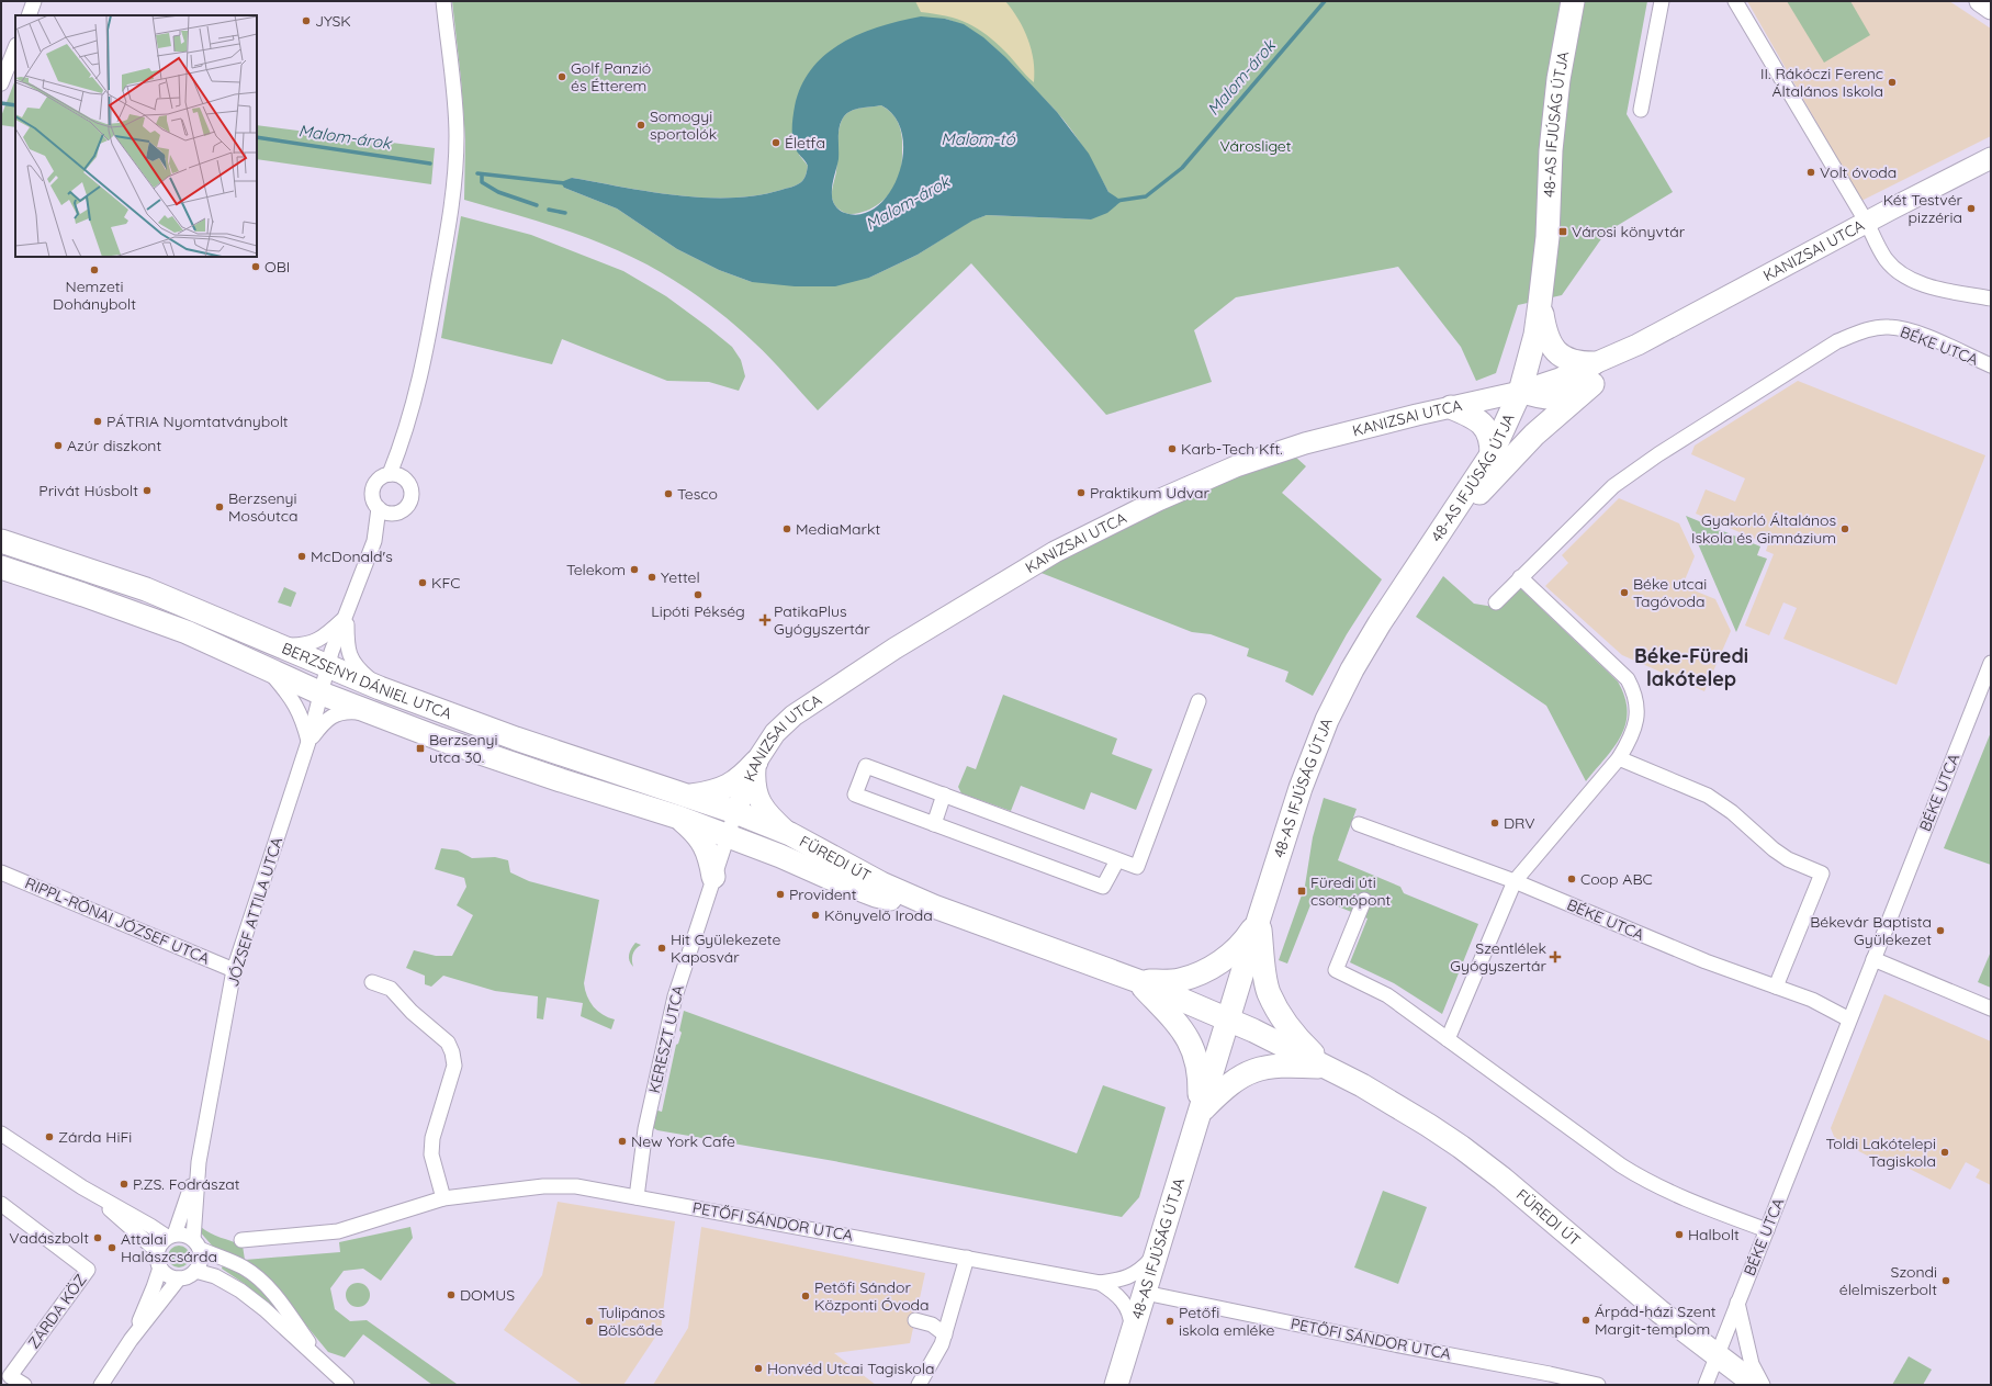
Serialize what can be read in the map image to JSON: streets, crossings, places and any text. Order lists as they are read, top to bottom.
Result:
{
  "streets": {
    "main road": ["48-AS IFJÚSÁG ÚTJA", "BERZSENYI DÁNIEL UTCA", "FÜREDI ÚT"],
    "street": [
      "KANIZSAI UTCA",
      "BÉKE UTCA",
      "JÓZSEF ATTILA UTCA",
      "RIPPL-RÓNAI JÓZSEF UTCA",
      "KERESZT UTCA",
      "PETŐFI SÁNDOR UTCA",
      "ZÁRDA KÖZ"
    ]
  },
  "crossings": [
    ["48-AS IFJÚSÁG ÚTJA", "KANIZSAI UTCA"],
    ["48-AS IFJÚSÁG ÚTJA", "PETŐFI SÁNDOR UTCA"],
    ["KANIZSAI UTCA", "BERZSENYI DÁNIEL UTCA"],
    ["KANIZSAI UTCA", "FÜREDI ÚT"],
    ["KANIZSAI UTCA", "KERESZT UTCA"],
    ["BÉKE UTCA", "FÜREDI ÚT"],
    ["BERZSENYI DÁNIEL UTCA", "FÜREDI ÚT"],
    ["BERZSENYI DÁNIEL UTCA", "JÓZSEF ATTILA UTCA"],
    ["BERZSENYI DÁNIEL UTCA", "KERESZT UTCA"],
    ["FÜREDI ÚT", "KERESZT UTCA"],
    ["JÓZSEF ATTILA UTCA", "RIPPL-RÓNAI JÓZSEF UTCA"],
    ["KERESZT UTCA", "PETŐFI SÁNDOR UTCA"]
  ],
  "districts": ["Béke-Füredi lakótelep"],
  "water": ["Malom-árok", "Malom-tó"],
  "parks": ["Városliget"],
  "places": {
    "other": [
      "JYSK",
      "Golf Panzió és Étterem",
      "II. Rákóczi Ferenc Általános Iskola",
      "Somogyi sportolók",
      "Életfa",
      "Volt óvoda",
      "Két Testvér pizzéria",
      "OBI",
      "Nemzeti Dohánybolt",
      "PÁTRIA Nyomtatványbolt",
      "Azúr diszkont",
      "Karb-Tech Kft.",
      "Privát Húsbolt",
      "Praktikum Udvar",
      "Tesco",
      "Berzsenyi Mosóutca",
      "MediaMarkt",
      "Gyakorló Általános Iskola és Gimnázium",
      "McDonald's",
      "Telekom",
      "Yettel",
      "KFC",
      "Béke utcai Tagóvoda",
      "Lipóti Pékség",
      "DRV",
      "Coop ABC",
      "Provident",
      "Könyvelő Iroda",
      "Békevár Baptista Gyülekezet",
      "Hit Gyülekezete Kaposvár",
      "Zárda HiFi",
      "New York Cafe",
      "Toldi Lakótelepi Tagiskola",
      "P.ZS. Fodrászat",
      "Halbolt",
      "Vadászbolt",
      "Attalai Halászcsárda",
      "Szondi élelmiszerbolt",
      "DOMUS",
      "Petőfi Sándor Központi Óvoda",
      "Árpád-házi Szent Margit-templom",
      "Tulipános Bölcsőde",
      "Petőfi iskola emléke",
      "Honvéd Utcai Tagiskola"
    ],
    "transit": ["Városi könyvtár", "Berzsenyi utca 30.", "Füredi úti csomópont"],
    "health": ["PatikaPlus Gyógyszertár", "Szentlélek Gyógyszertár"]
  }
}
